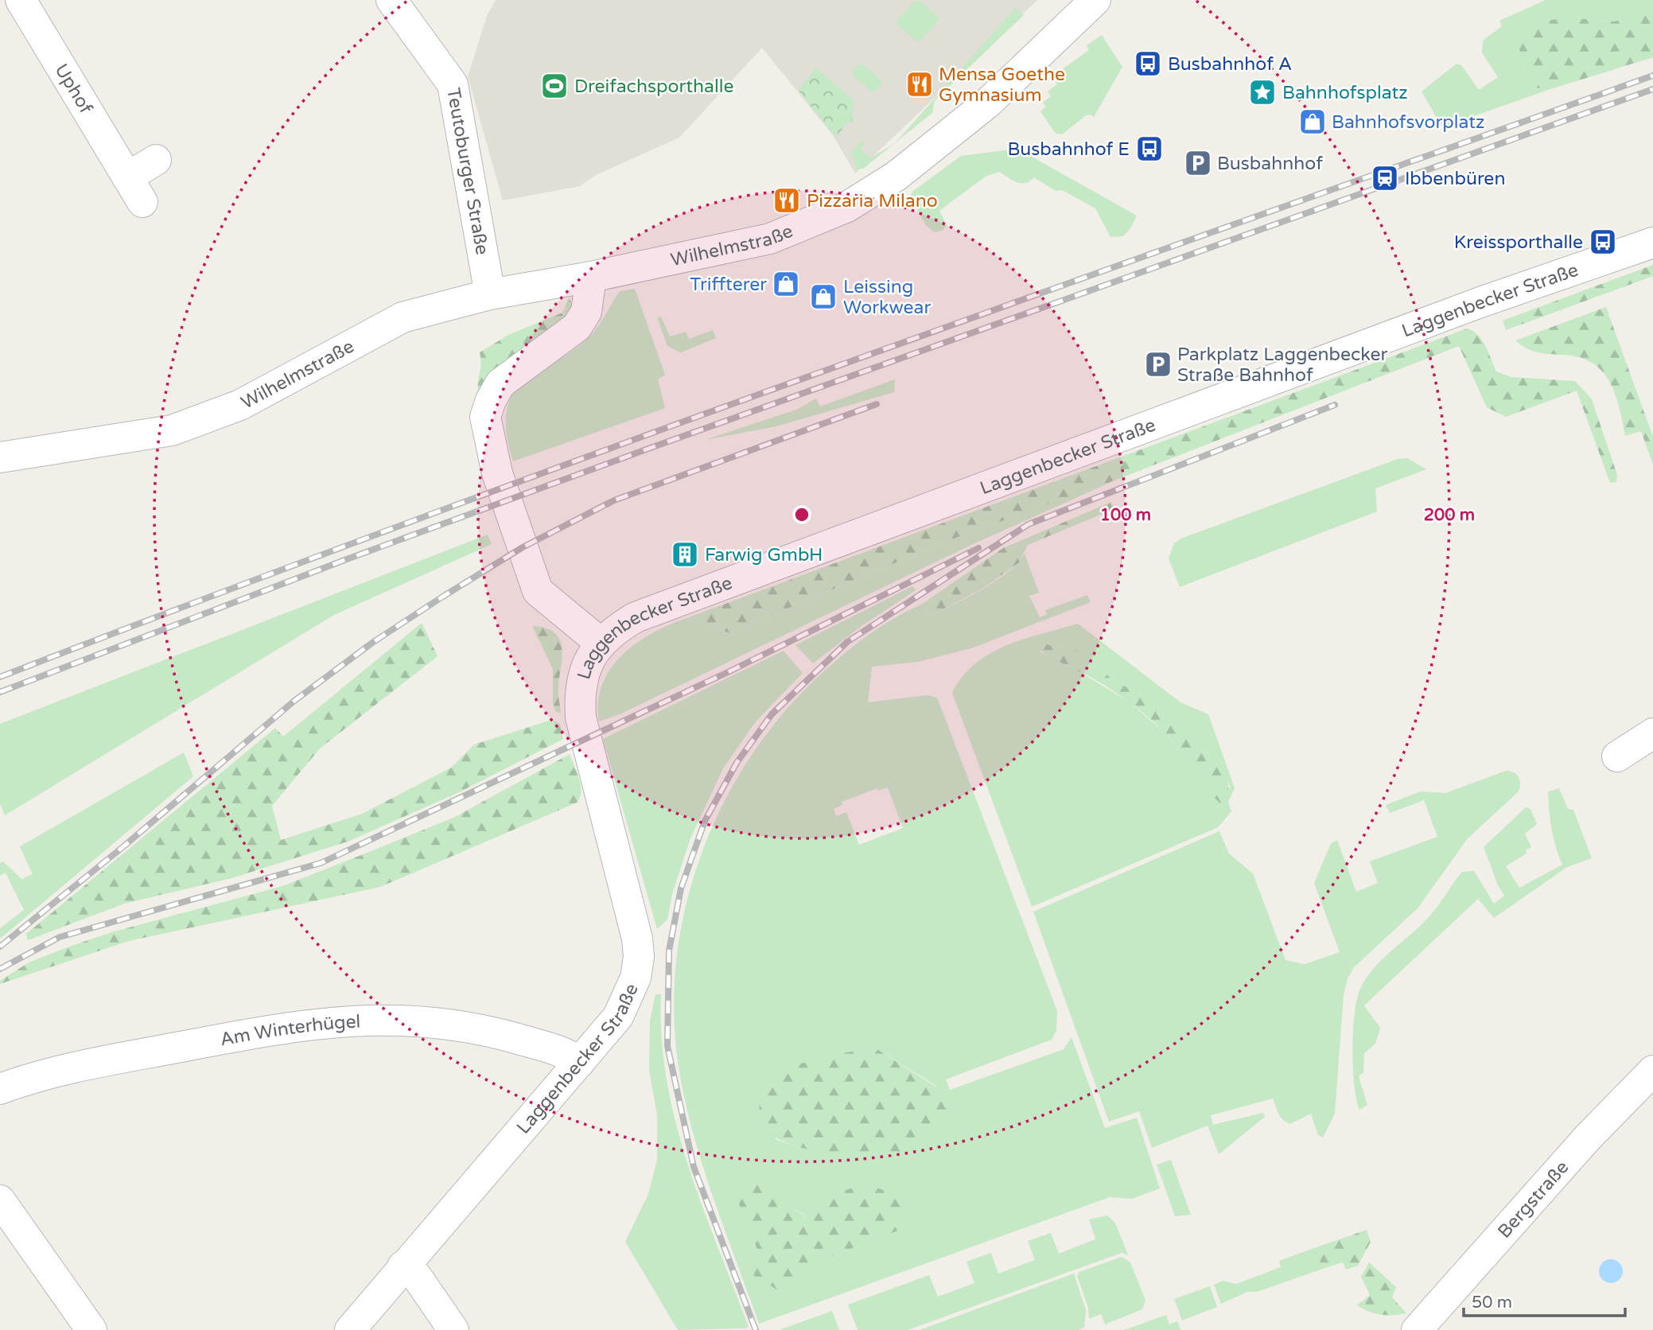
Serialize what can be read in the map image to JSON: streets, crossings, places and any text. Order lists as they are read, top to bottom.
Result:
{
  "streets": {
    "street": [
      "Uphof",
      "Teutoburger Straße",
      "Wilhelmstraße",
      "Laggenbecker Straße",
      "Am Winterhügel",
      "Bergstraße"
    ]
  },
  "crossings": [
    ["Teutoburger Straße", "Wilhelmstraße"],
    ["Laggenbecker Straße", "Am Winterhügel"]
  ],
  "places": {
    "bus stop": ["Busbahnhof A", "Busbahnhof E", "Kreissporthalle"],
    "restaurant": ["Mensa Goethe Gymnasium", "Pizzaria Milano"],
    "sports": ["Dreifachsporthalle"],
    "place": ["Bahnhofsplatz"],
    "shop": ["Bahnhofsvorplatz", "Triffterer", "Leissing Workwear"],
    "parking": ["Busbahnhof", "Parkplatz Laggenbecker Straße Bahnhof"],
    "station": ["Ibbenbüren"],
    "building": ["Farwig GmbH"]
  },
  "scale_bar": "50 m",
  "rings": ["100 m", "200 m"]
}
